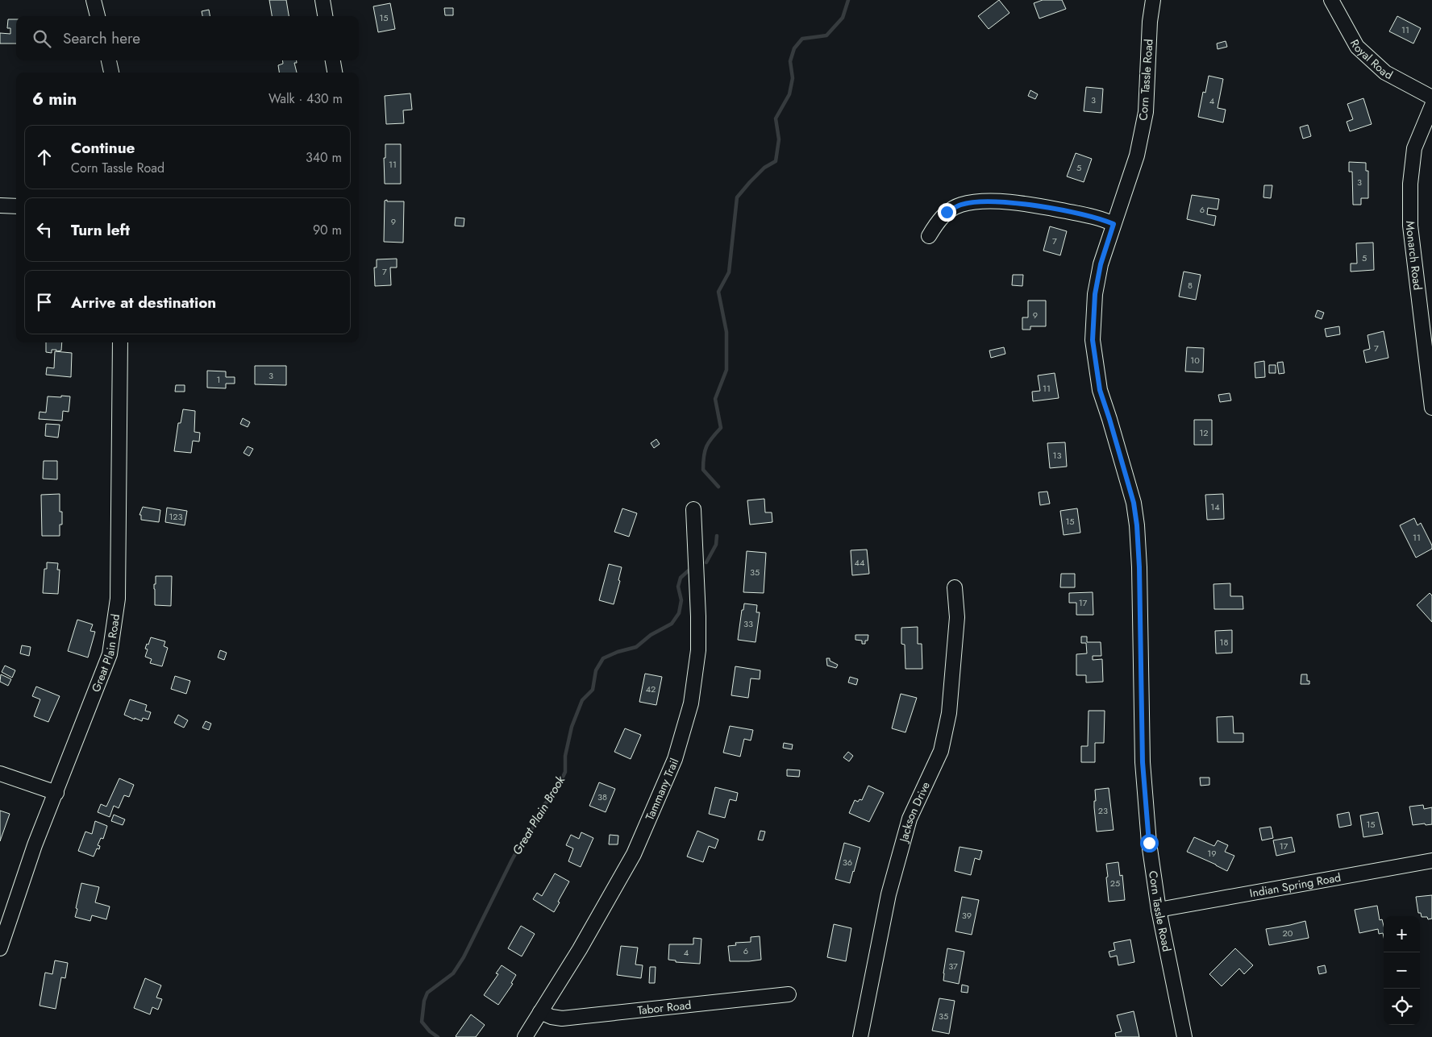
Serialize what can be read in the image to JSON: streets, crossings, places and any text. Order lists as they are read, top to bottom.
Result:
{
  "streets": {
    "street": [
      "Royal Road",
      "Corn Tassle Road",
      "Monarch Road",
      "Great Plain Road",
      "Tammany Trail",
      "Jackson Drive",
      "Indian Spring Road",
      "Tabor Road"
    ]
  },
  "crossings": [
    ["Corn Tassle Road", "Indian Spring Road"],
    ["Tammany Trail", "Tabor Road"]
  ],
  "water": ["Great Plain Brook"],
  "house_numbers": [
    "15",
    "11",
    "3",
    "4",
    "11",
    "5",
    "3",
    "6",
    "9",
    "7",
    "5",
    "7",
    "8",
    "9",
    "7",
    "10",
    "3",
    "1",
    "11",
    "12",
    "13",
    "14",
    "123",
    "15",
    "11",
    "44",
    "35",
    "17",
    "33",
    "18",
    "42",
    "38",
    "23",
    "15",
    "17",
    "19",
    "36",
    "25",
    "39",
    "20",
    "6",
    "4",
    "37",
    "35"
  ],
  "page": {
    "search": "Search here",
    "heading": ["6 min", "Walk · 430 m"],
    "list": [
      ["Continue", "Corn Tassle Road", "340 m"],
      ["Turn left", "90 m"],
      "Arrive at destination"
    ],
    "map_buttons": ["+", "−"]
  }
}
